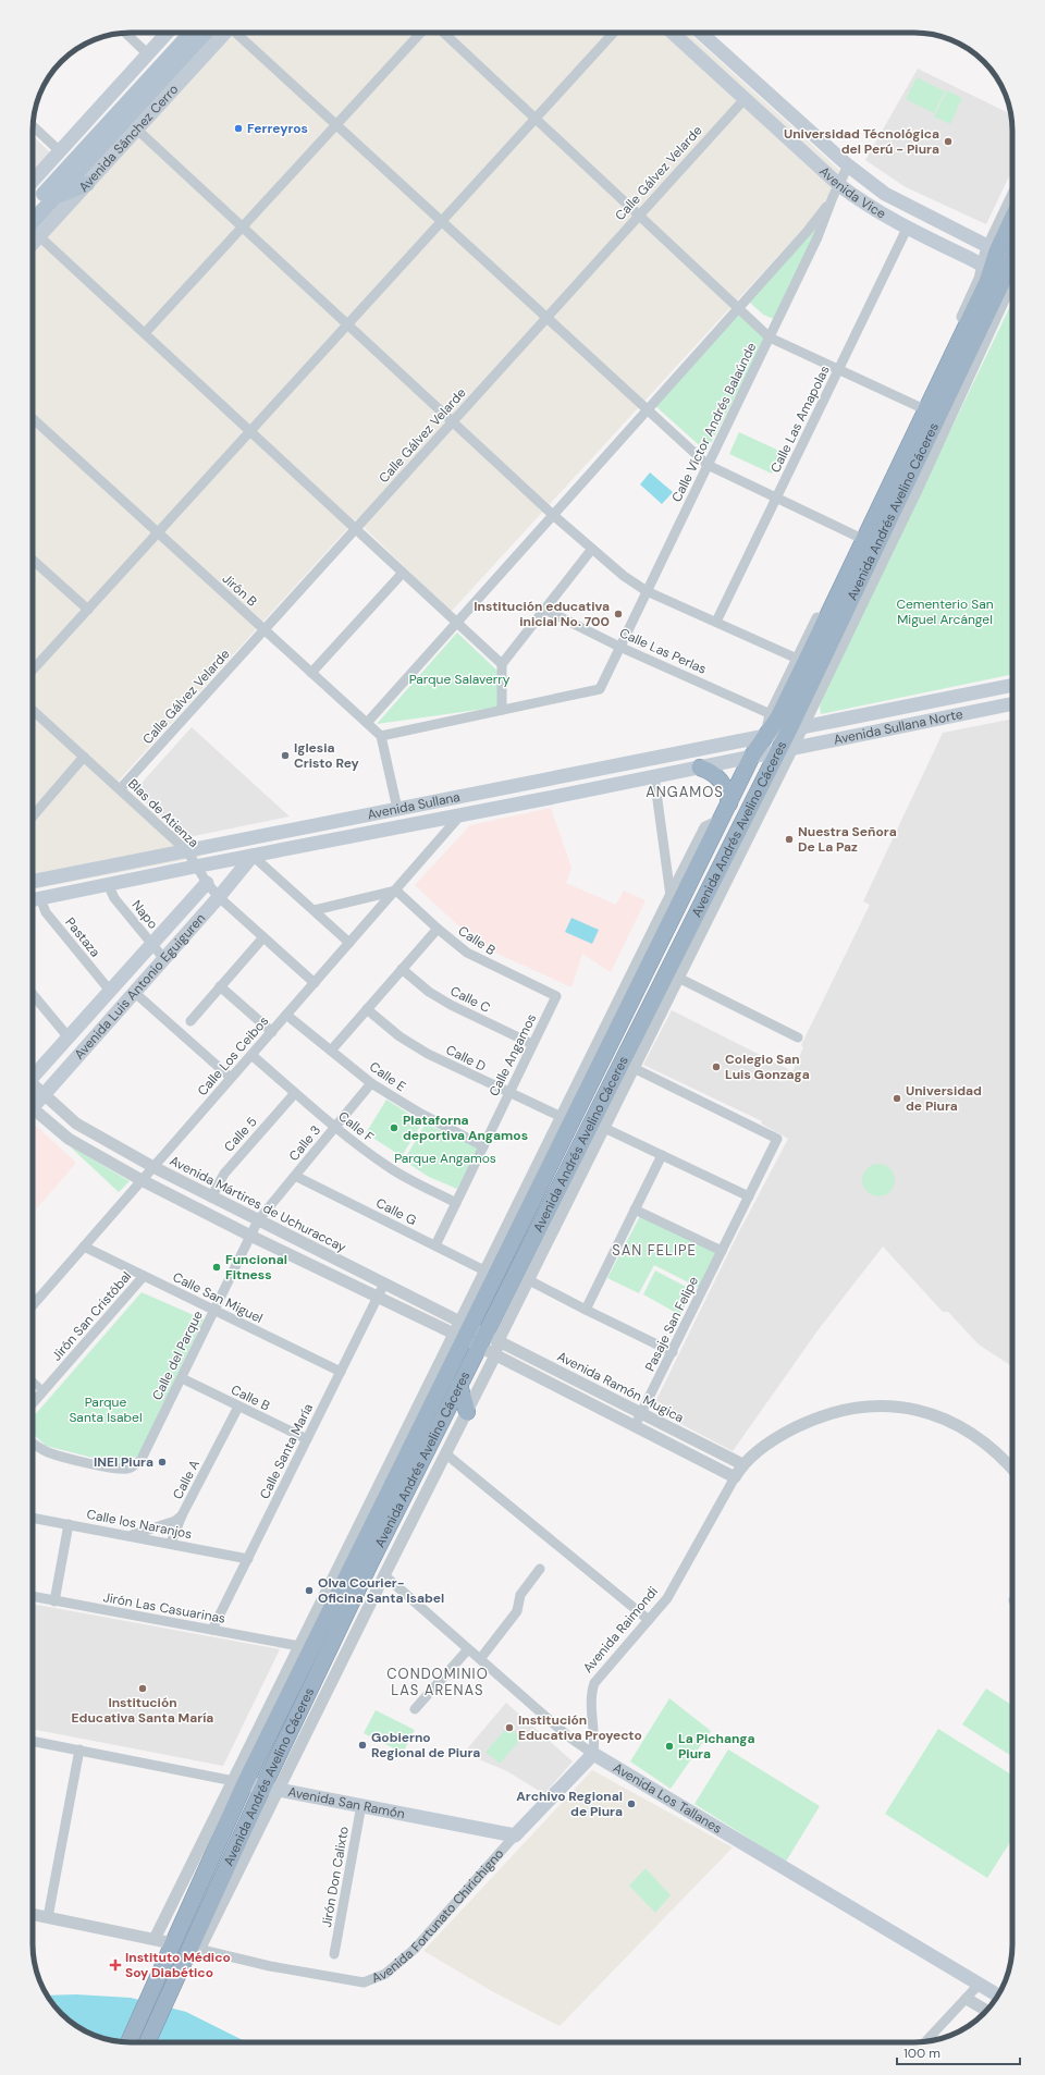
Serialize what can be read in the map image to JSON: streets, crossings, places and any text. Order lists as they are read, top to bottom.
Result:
{
  "streets": {
    "highway": ["Avenida Andrés Avelino Cáceres"],
    "main road": [
      "Avenida Sánchez Cerro",
      "Avenida Vice",
      "Avenida Sullana Norte",
      "Avenida Sullana",
      "Avenida Luis Antonio Eguiguren",
      "Avenida Los Tallanes",
      "Avenida San Ramón",
      "Avenida Fortunato Chirichigno"
    ],
    "street": [
      "Calle Gálvez Velarde",
      "Calle Las Amapolas",
      "Calle Víctor Andrés Balaúnde",
      "Jirón B",
      "Calle Las Perlas",
      "Blas de Atienza",
      "Napo",
      "Pastaza",
      "Calle B",
      "Calle C",
      "Calle Angamos",
      "Calle Los Ceibos",
      "Calle D",
      "Calle E",
      "Calle F",
      "Calle 5",
      "Calle 3",
      "Avenida Mártires de Uchuraccay",
      "Calle G",
      "Calle San Miguel",
      "Jirón San Cristóbal",
      "Pasaje San Felipe",
      "Calle del Parque",
      "Avenida Ramón Mugica",
      "Calle Santa María",
      "Calle A",
      "Calle los Naranjos",
      "Jirón Las Casuarinas",
      "Avenida Raimondi",
      "Jirón Don Calixto"
    ]
  },
  "crossings": [
    ["Calle Gálvez Velarde", "Avenida Vice"],
    ["Calle Gálvez Velarde", "Jirón B"],
    ["Calle Gálvez Velarde", "Blas de Atienza"],
    ["Avenida Vice", "Calle Las Amapolas"],
    ["Avenida Vice", "Calle Víctor Andrés Balaúnde"],
    ["Avenida Vice", "Avenida Andrés Avelino Cáceres"],
    ["Calle Víctor Andrés Balaúnde", "Calle Las Perlas"],
    ["Avenida Andrés Avelino Cáceres", "Calle Las Perlas"],
    ["Avenida Andrés Avelino Cáceres", "Avenida Sullana Norte"],
    ["Avenida Andrés Avelino Cáceres", "Avenida Sullana"],
    ["Avenida Andrés Avelino Cáceres", "Calle D"],
    ["Avenida Andrés Avelino Cáceres", "Avenida Mártires de Uchuraccay"],
    ["Avenida Andrés Avelino Cáceres", "Calle G"],
    ["Avenida Andrés Avelino Cáceres", "Pasaje San Felipe"],
    ["Avenida Andrés Avelino Cáceres", "Avenida Ramón Mugica"],
    ["Avenida Andrés Avelino Cáceres", "Jirón Las Casuarinas"],
    ["Avenida Andrés Avelino Cáceres", "Avenida Los Tallanes"],
    ["Avenida Andrés Avelino Cáceres", "Avenida San Ramón"],
    ["Avenida Andrés Avelino Cáceres", "Avenida Fortunato Chirichigno"],
    ["Avenida Sullana Norte", "Avenida Sullana"],
    ["Avenida Sullana", "Blas de Atienza"],
    ["Avenida Sullana", "Napo"],
    ["Avenida Sullana", "Pastaza"],
    ["Avenida Sullana", "Avenida Luis Antonio Eguiguren"],
    ["Avenida Sullana", "Calle Los Ceibos"],
    ["Blas de Atienza", "Avenida Luis Antonio Eguiguren"],
    ["Blas de Atienza", "Calle Los Ceibos"],
    ["Napo", "Avenida Luis Antonio Eguiguren"],
    ["Pastaza", "Avenida Luis Antonio Eguiguren"],
    ["Calle B", "Calle Angamos"],
    ["Calle B", "Calle Los Ceibos"],
    ["Calle B", "Calle del Parque"],
    ["Calle B", "Calle Santa María"],
    ["Calle B", "Calle A"],
    ["Avenida Luis Antonio Eguiguren", "Avenida Mártires de Uchuraccay"],
    ["Calle C", "Calle Angamos"],
    ["Calle Angamos", "Calle D"],
    ["Calle Angamos", "Calle E"],
    ["Calle Angamos", "Calle F"],
    ["Calle Angamos", "Calle G"],
    ["Calle Los Ceibos", "Calle E"],
    ["Calle Los Ceibos", "Calle F"],
    ["Calle Los Ceibos", "Avenida Mártires de Uchuraccay"],
    ["Calle Los Ceibos", "Calle San Miguel"],
    ["Calle E", "Calle 3"],
    ["Calle F", "Calle 5"],
    ["Calle F", "Calle 3"],
    ["Calle 5", "Avenida Mártires de Uchuraccay"],
    ["Calle 3", "Avenida Mártires de Uchuraccay"],
    ["Calle 3", "Calle G"],
    ["Calle 3", "Calle del Parque"],
    ["Avenida Mártires de Uchuraccay", "Calle del Parque"],
    ["Avenida Mártires de Uchuraccay", "Avenida Ramón Mugica"],
    ["Avenida Mártires de Uchuraccay", "Calle Santa María"],
    ["Calle San Miguel", "Jirón San Cristóbal"],
    ["Calle San Miguel", "Calle del Parque"],
    ["Calle San Miguel", "Calle Santa María"],
    ["Pasaje San Felipe", "Avenida Ramón Mugica"],
    ["Avenida Ramón Mugica", "Avenida Raimondi"],
    ["Calle Santa María", "Calle los Naranjos"],
    ["Calle Santa María", "Jirón Las Casuarinas"],
    ["Calle A", "Calle los Naranjos"],
    ["Avenida Raimondi", "Avenida Los Tallanes"],
    ["Avenida Raimondi", "Avenida Fortunato Chirichigno"],
    ["Avenida Los Tallanes", "Avenida Fortunato Chirichigno"],
    ["Avenida San Ramón", "Jirón Don Calixto"],
    ["Avenida San Ramón", "Avenida Fortunato Chirichigno"]
  ],
  "districts": ["ANGAMOS", "SAN FELIPE", "CONDOMINIO LAS ARENAS"],
  "parks": [
    "Cementerio San Miguel Arcángel",
    "Parque Salaverry",
    "Parque Angamos",
    "Parque Santa Isabel"
  ],
  "places": {
    "other": [
      "Ferreyros",
      "Universidad Técnológica del Perú - Piura",
      "Institución educativa inicial No. 700",
      "Iglesia Cristo Rey",
      "Nuestra Señora De La Paz",
      "Colegio San Luis Gonzaga",
      "Universidad de Piura",
      "Plataforna deportiva Angamos",
      "Funcional Fitness",
      "INEI Piura",
      "Olva Courier- Oficina Santa Isabel",
      "Institución Educativa Santa María",
      "Institución Educativa Proyecto",
      "Gobierno Regional de Piura",
      "La Pichanga Piura",
      "Archivo Regional de Piura"
    ],
    "health": ["Instituto Médico Soy Diabético"]
  },
  "scale_bar": "100 m"
}
